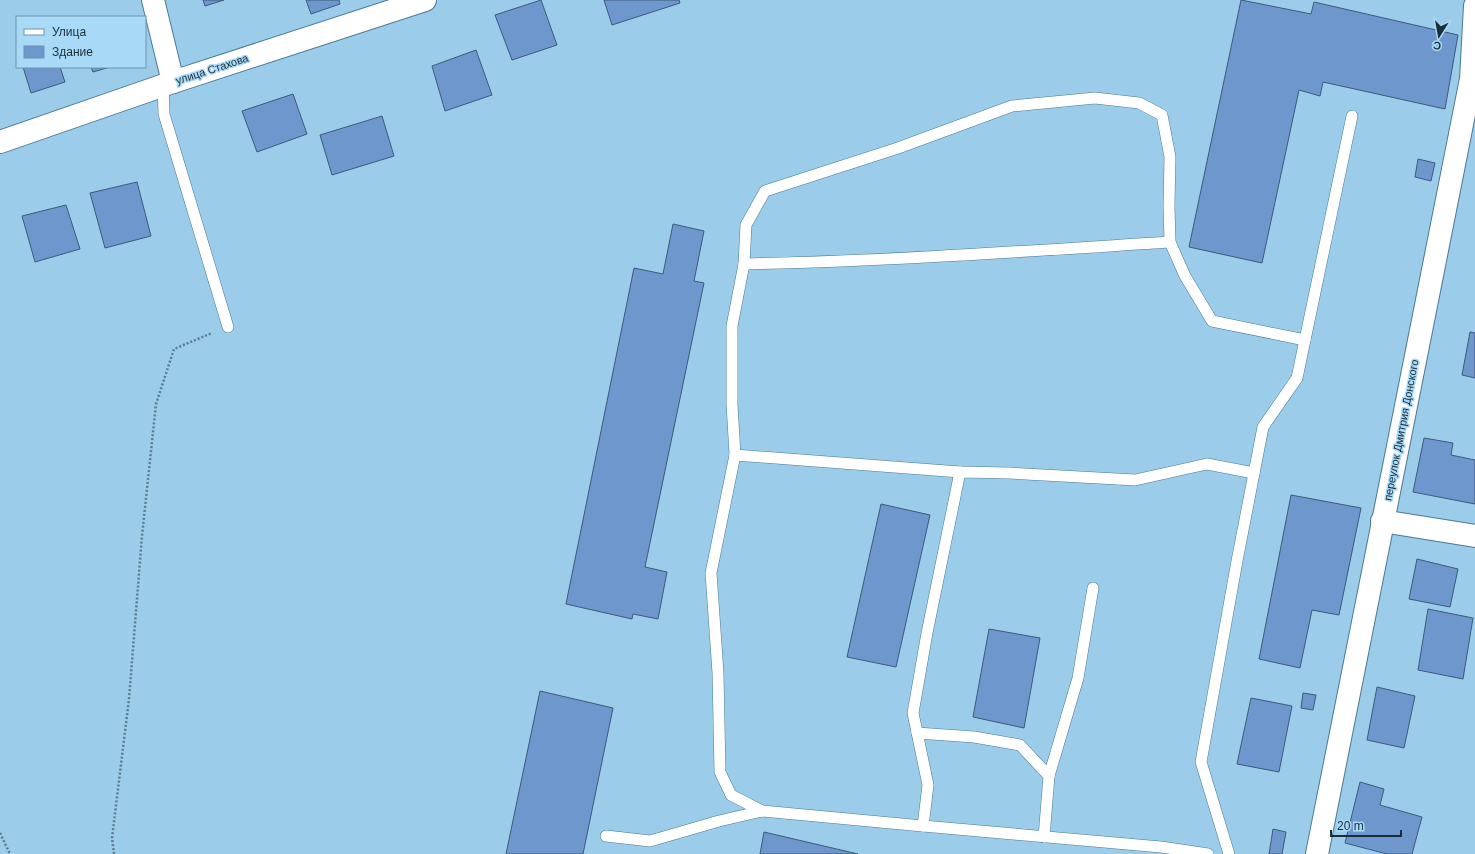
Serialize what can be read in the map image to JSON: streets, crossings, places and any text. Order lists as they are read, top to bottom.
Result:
{
  "streets": {
    "street": ["улица Стахова", "переулок Дмитрия Донского"]
  },
  "legend": ["Улица", "Здание"],
  "scale_bar": "20 m",
  "north": "bottom"
}
